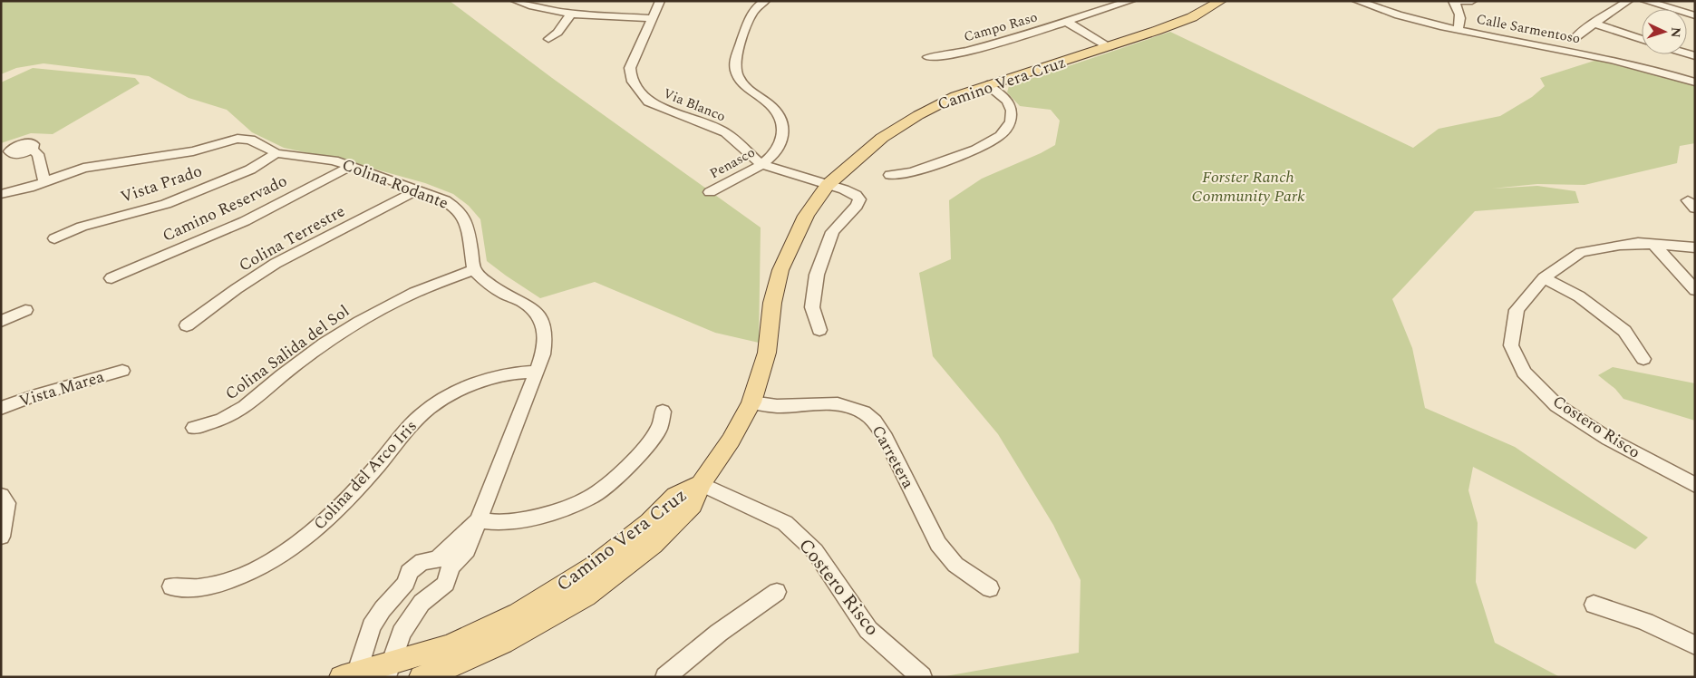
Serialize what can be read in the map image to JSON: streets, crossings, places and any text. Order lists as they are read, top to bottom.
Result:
{
  "streets": {
    "main road": ["Camino Vera Cruz"],
    "street": [
      "Campo Raso",
      "Calle Sarmentoso",
      "Via Blanco",
      "Penasco",
      "Vista Prado",
      "Colina Rodante",
      "Camino Reservado",
      "Colina Terrestre",
      "Colina Salida del Sol",
      "Vista Marea",
      "Costero Risco",
      "Carretera",
      "Colina del Arco Iris"
    ]
  },
  "crossings": [
    ["Camino Vera Cruz", "Via Blanco"],
    ["Camino Vera Cruz", "Costero Risco"],
    ["Camino Vera Cruz", "Carretera"],
    ["Via Blanco", "Penasco"],
    ["Vista Prado", "Colina Rodante"],
    ["Colina Rodante", "Camino Reservado"],
    ["Colina Rodante", "Colina Terrestre"],
    ["Colina Rodante", "Colina Salida del Sol"]
  ],
  "parks": ["Forster Ranch Community Park"],
  "north": "right"
}
